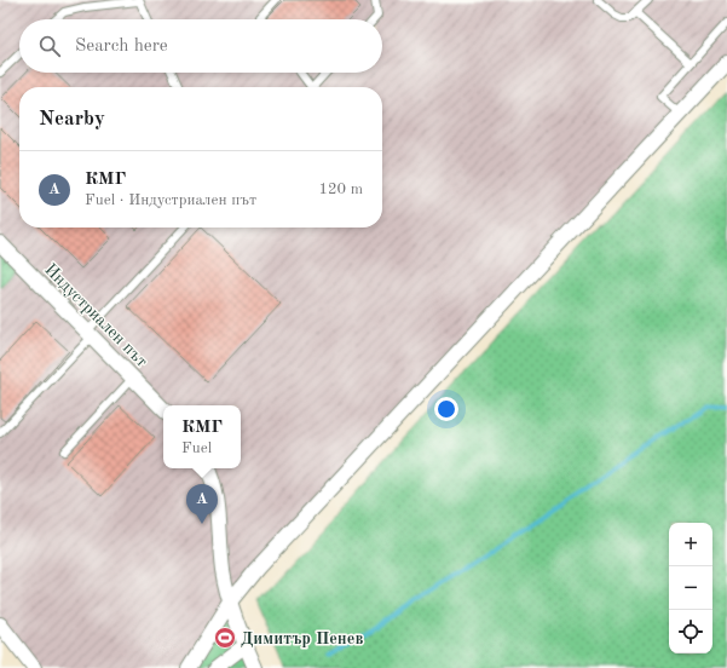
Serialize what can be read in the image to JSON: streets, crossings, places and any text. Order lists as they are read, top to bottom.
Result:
{
  "streets": {
    "street": ["Индустриален път"]
  },
  "places": {
    "sports": ["Димитър Пенев"]
  },
  "page": {
    "search": "Search here",
    "heading": "Nearby",
    "list": [
      {
        "mark": "A",
        "name": "КМГ",
        "note": "Fuel · Индустриален път",
        "value": "120 m"
      }
    ],
    "popup": ["КМГ", "Fuel"],
    "pins": "A",
    "map_buttons": ["+", "−"]
  }
}
